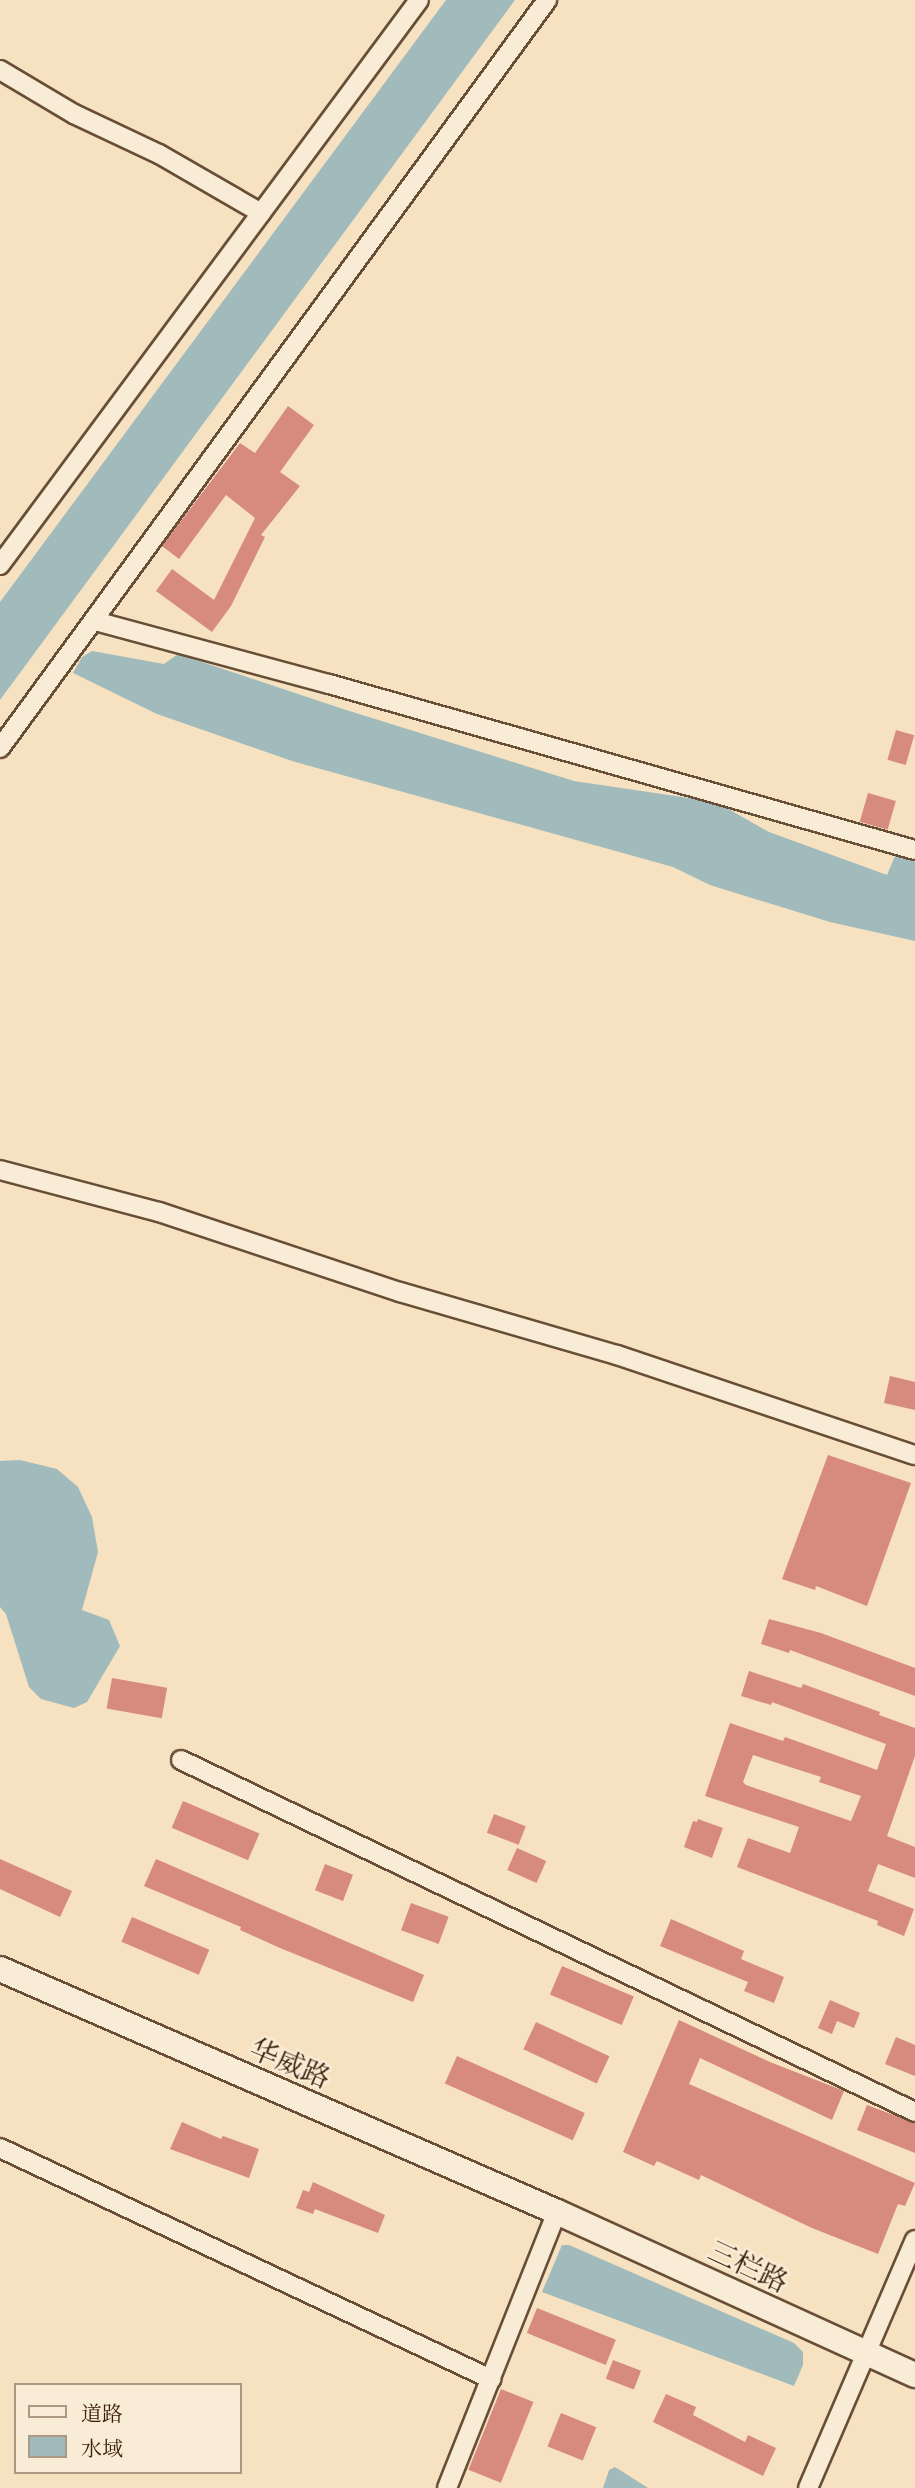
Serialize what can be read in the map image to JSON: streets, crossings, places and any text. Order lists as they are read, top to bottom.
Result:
{
  "streets": {
    "main road": ["华威路", "三栏路"]
  },
  "crossings": [
    ["华威路", "三栏路"]
  ],
  "legend": ["道路", "水域"]
}
